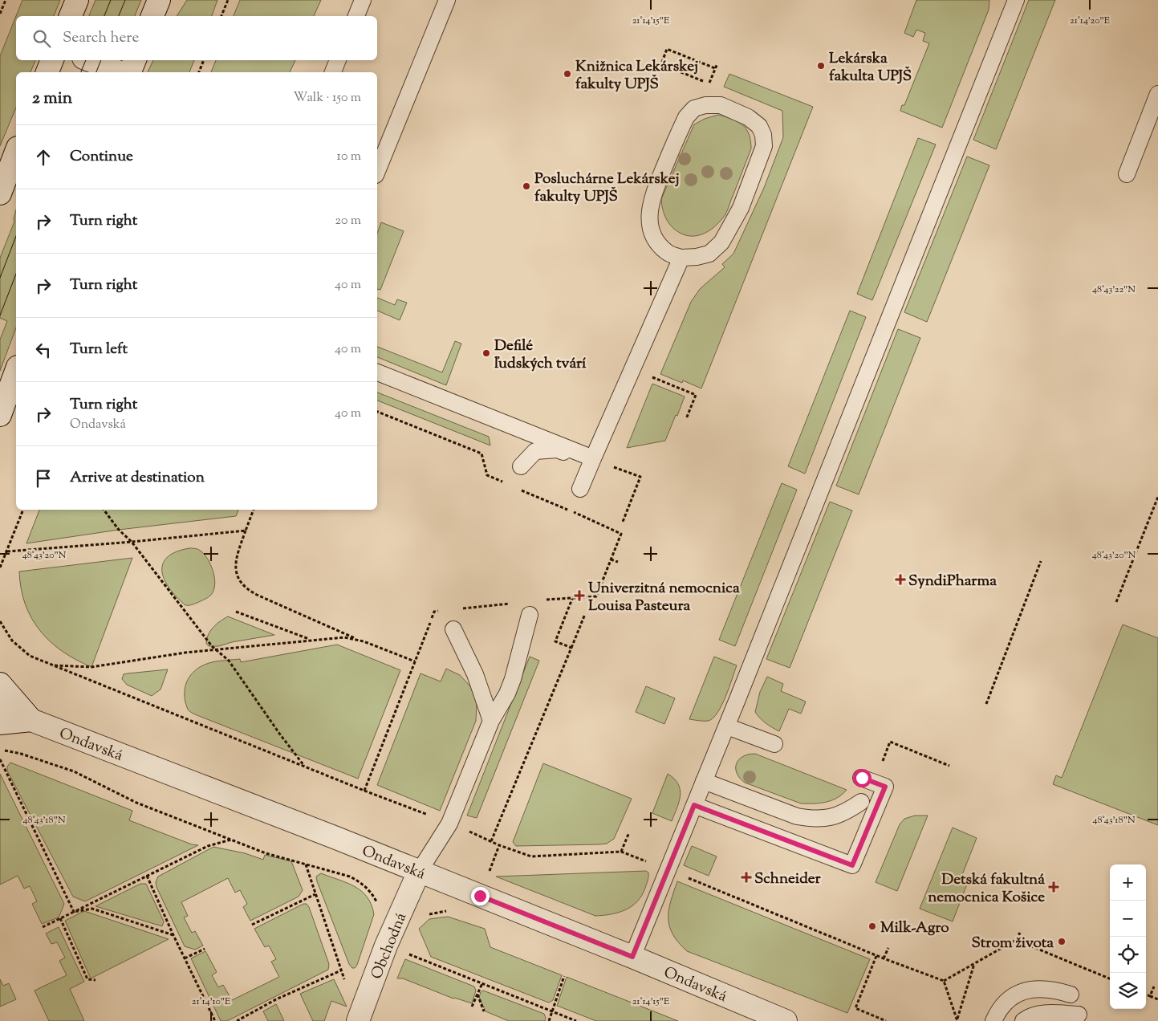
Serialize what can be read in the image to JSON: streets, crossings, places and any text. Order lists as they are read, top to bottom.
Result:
{
  "streets": {
    "street": ["Ondavská", "Obchodná"]
  },
  "crossings": [
    ["Ondavská", "Obchodná"]
  ],
  "places": {
    "other": [
      "Lekárska fakulta UPJŠ",
      "Knižnica Lekárskej fakulty UPJŠ",
      "Posluchárne Lekárskej fakulty UPJŠ",
      "Defilé ľudských tvárí",
      "Milk-Agro",
      "Strom života"
    ],
    "health": [
      "SyndiPharma",
      "Univerzitná nemocnica Louisa Pasteura",
      "Schneider",
      "Detská fakultná nemocnica Košice"
    ]
  },
  "page": {
    "search": "Search here",
    "heading": ["2 min", "Walk · 150 m"],
    "list": [
      ["Continue", "10 m"],
      ["Turn right", "20 m"],
      ["Turn right", "40 m"],
      ["Turn left", "40 m"],
      ["Turn right", "Ondavská", "40 m"],
      "Arrive at destination"
    ],
    "map_buttons": ["+", "−"]
  },
  "coordinates": [
    "21°14'15\"E",
    "21°14'20\"E",
    "48°43'22\"N",
    "48°43'20\"N",
    "48°43'18\"N",
    "21°14'10\"E"
  ]
}
